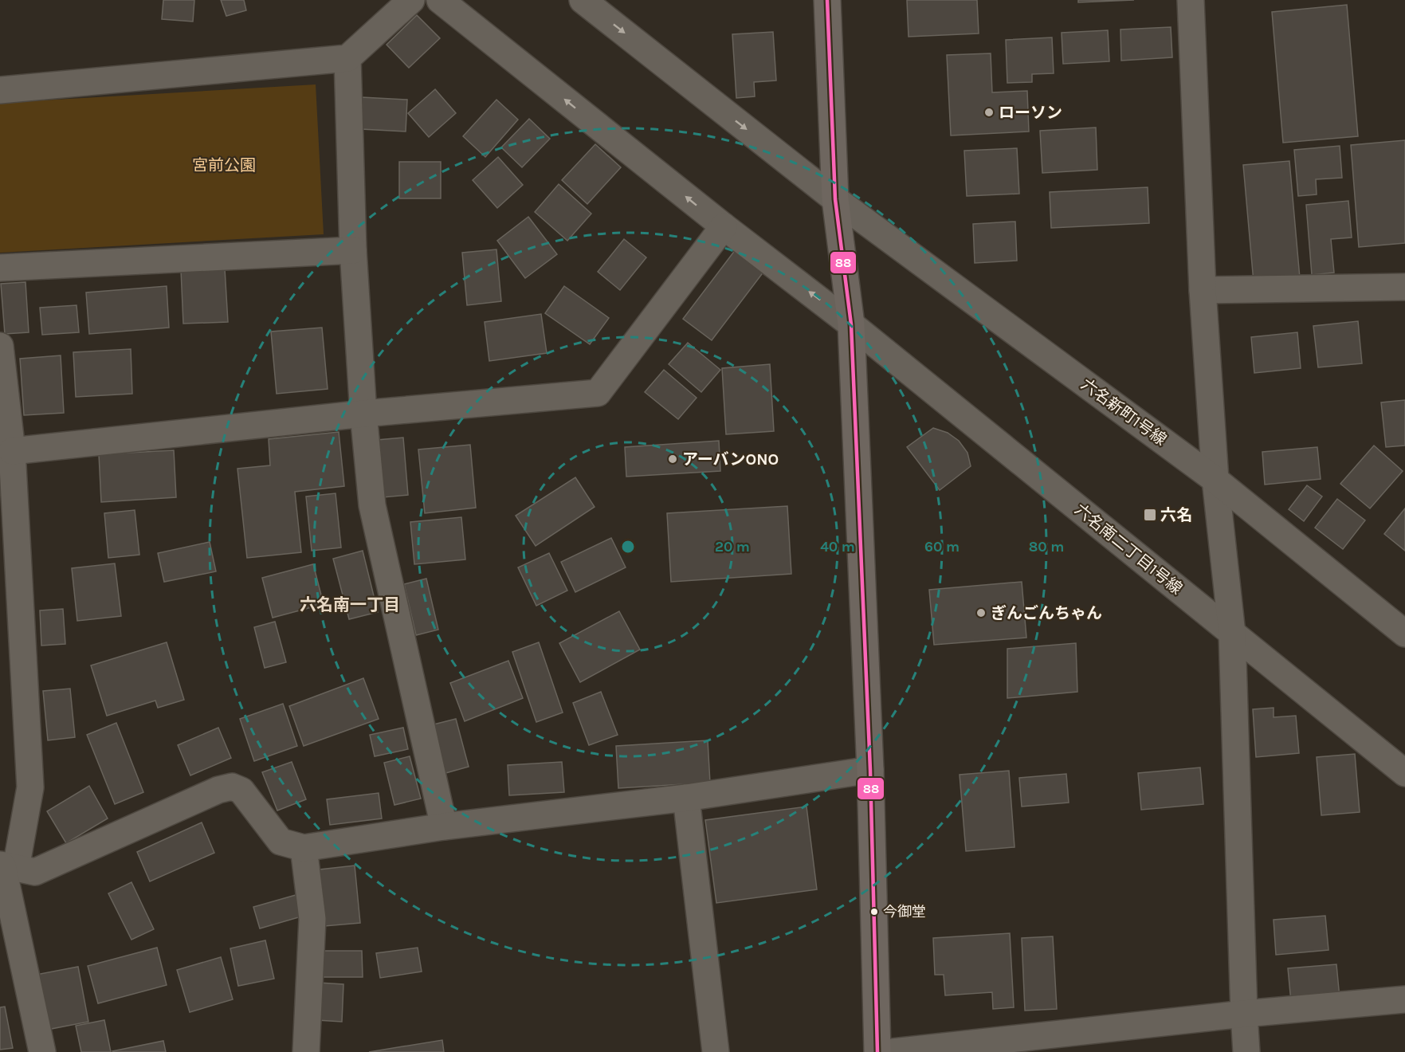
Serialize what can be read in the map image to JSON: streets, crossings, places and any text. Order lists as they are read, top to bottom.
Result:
{
  "streets": {
    "street": ["六名新町1号線", "六名南二丁目1号線"]
  },
  "one_way": ["六名南二丁目1号線"],
  "districts": ["六名南一丁目"],
  "parks": ["宮前公園"],
  "places": {
    "other": [
      "ローソン",
      "アーバンONO",
      "ぎんごんちゃん",
      "今御堂"
    ],
    "transit": ["六名"]
  },
  "lines": ["transit line 88"],
  "rings": [
    "20 m",
    "40 m",
    "60 m",
    "80 m"
  ]
}
